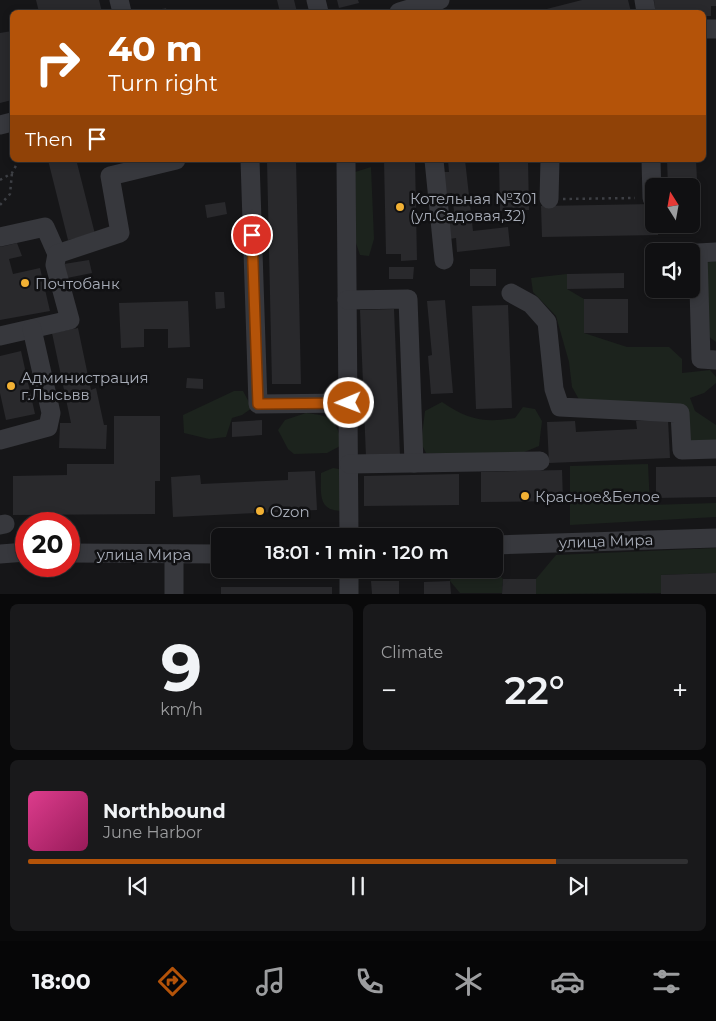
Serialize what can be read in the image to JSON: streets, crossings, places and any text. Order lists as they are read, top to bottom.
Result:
{
  "streets": {
    "street": ["улица Мира"]
  },
  "places": [
    "Котельная №301 (ул.Садовая,32)",
    "Почтобанк",
    "Администрация г.Лысьвв",
    "Красное&Белое",
    "Ozon"
  ],
  "north": "top",
  "page": {
    "turn": ["40 m", "Turn right"],
    "then": "Then",
    "limit": "20",
    "trip": "18:01 · 1 min · 120 m",
    "tile": [
      ["9", "km/h"],
      "Climate"
    ],
    "heat": ["−", "22°", "+"],
    "song": ["Northbound", "June Harbor"],
    "tabs": "18:00"
  }
}
